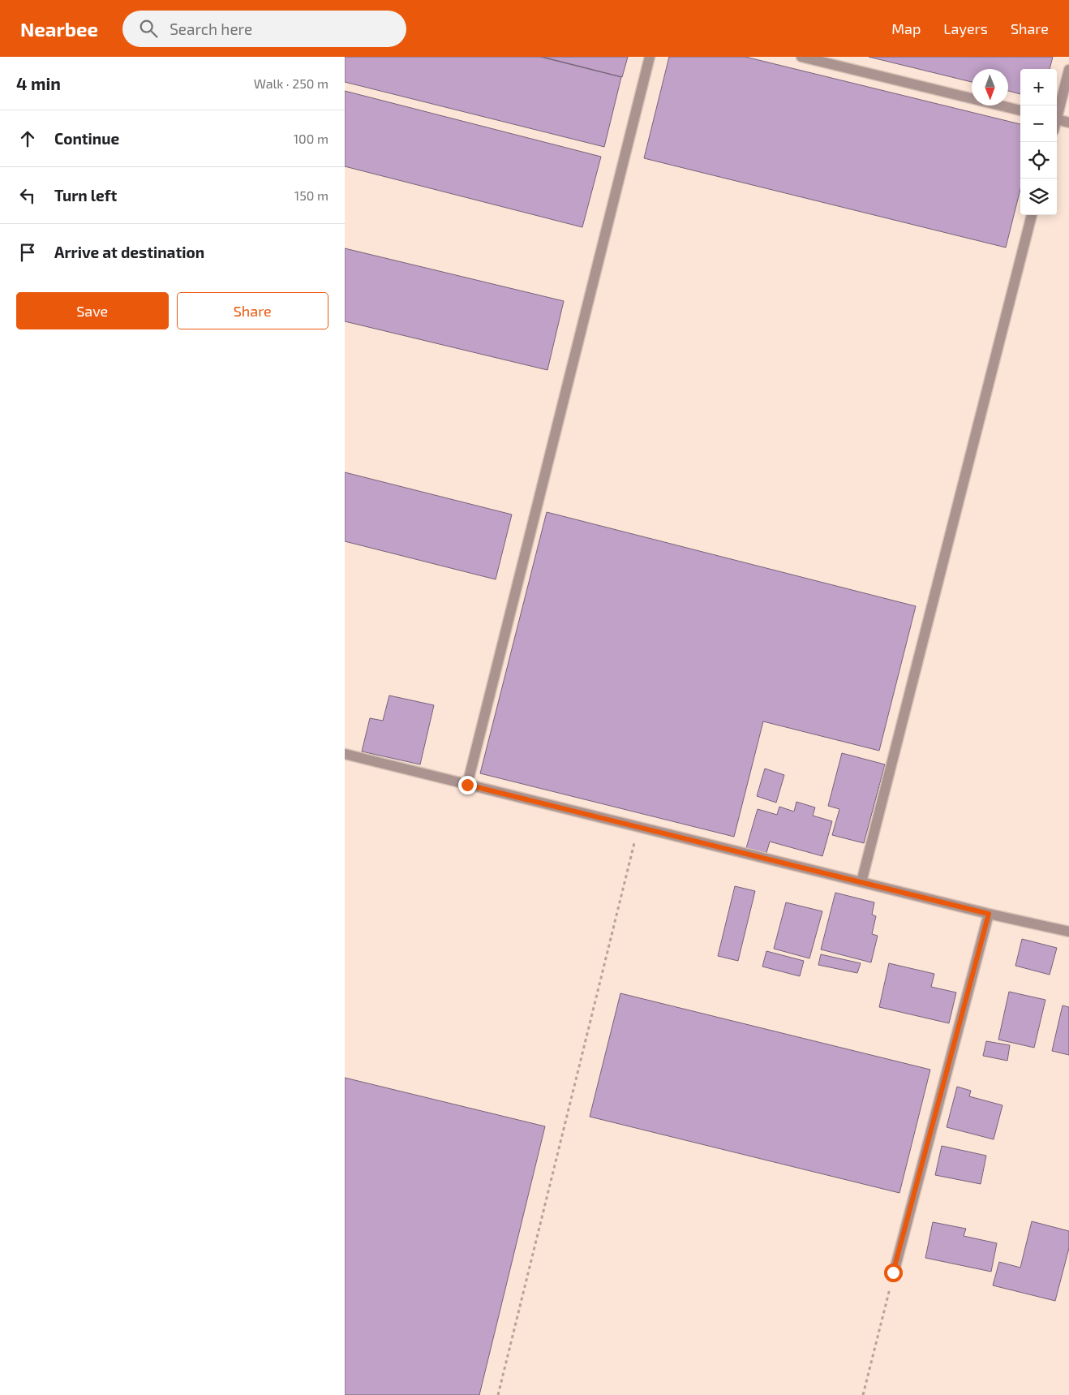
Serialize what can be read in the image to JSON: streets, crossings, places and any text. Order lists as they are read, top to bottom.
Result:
{
  "north": "bottom",
  "page": {
    "header": "Nearbee",
    "search": "Search here",
    "nav": ["Map", "Layers", "Share"],
    "heading": ["4 min", "Walk · 250 m"],
    "map_buttons": ["+", "−"],
    "list": [
      ["Continue", "100 m"],
      ["Turn left", "150 m"],
      "Arrive at destination"
    ],
    "buttons": ["Save", "Share"]
  }
}
